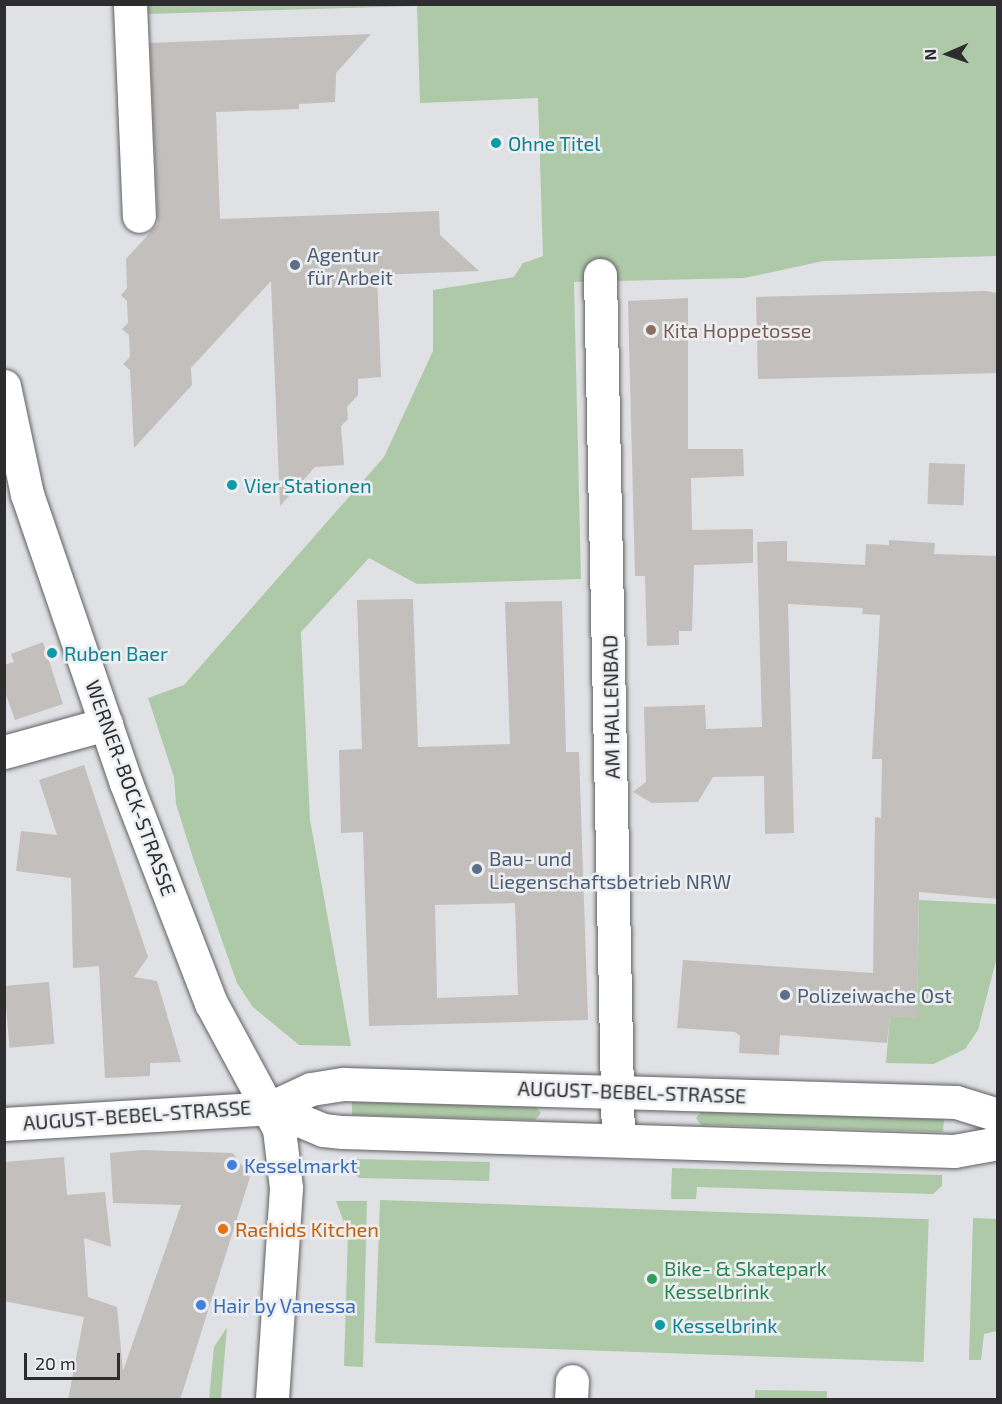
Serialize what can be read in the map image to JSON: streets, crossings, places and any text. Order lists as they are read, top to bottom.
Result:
{
  "streets": {
    "street": ["AM HALLENBAD", "WERNER-BOCK-STRASSE", "AUGUST-BEBEL-STRASSE"]
  },
  "crossings": [
    ["AM HALLENBAD", "AUGUST-BEBEL-STRASSE"],
    ["WERNER-BOCK-STRASSE", "AUGUST-BEBEL-STRASSE"]
  ],
  "places": [
    "Ohne Titel",
    "Agentur für Arbeit",
    "Kita Hoppetosse",
    "Vier Stationen",
    "Ruben Baer",
    "Bau- und Liegenschaftsbetrieb NRW",
    "Polizeiwache Ost",
    "Kesselmarkt",
    "Rachids Kitchen",
    "Bike- & Skatepark Kesselbrink",
    "Hair by Vanessa",
    "Kesselbrink"
  ],
  "scale_bar": "20 m",
  "north": "left"
}
